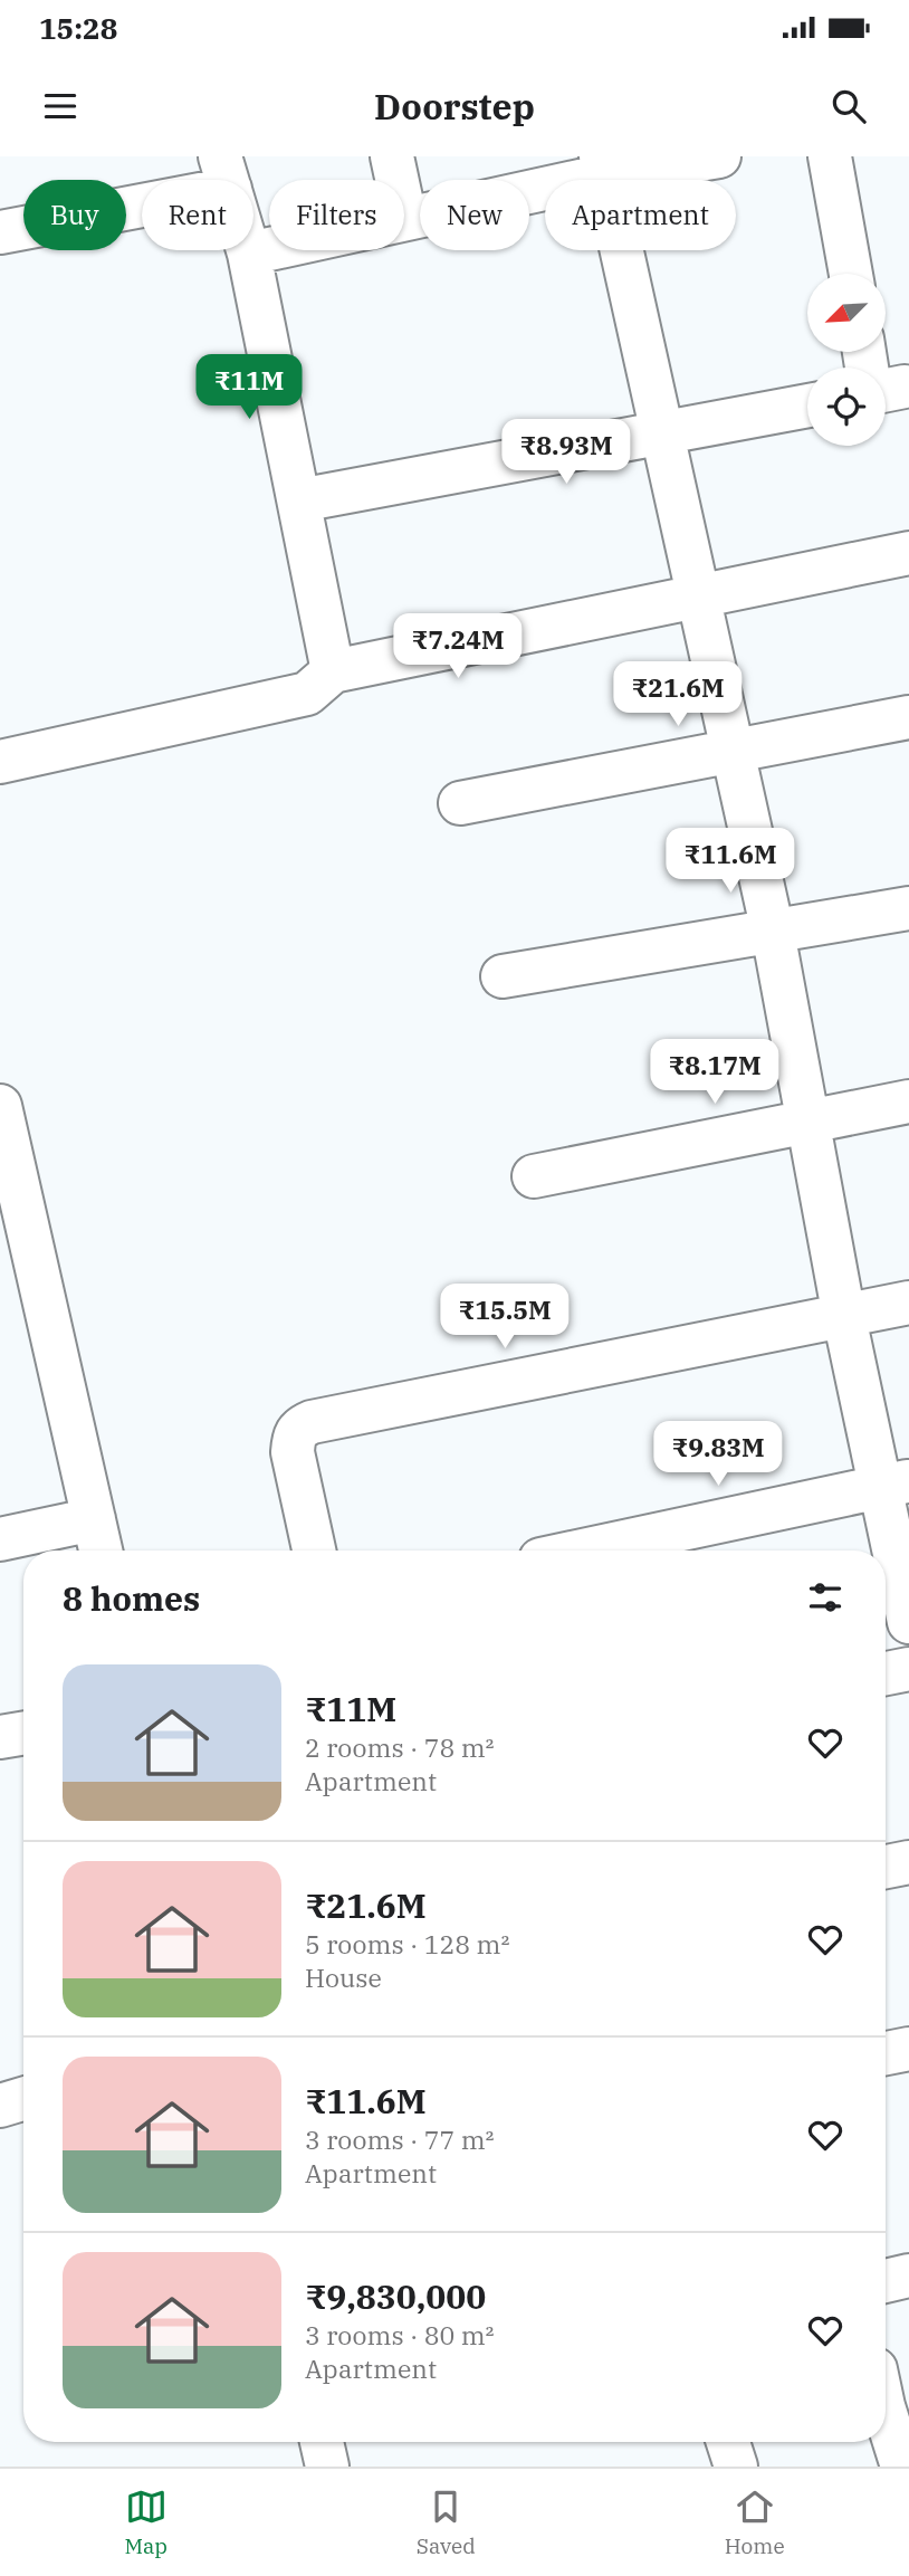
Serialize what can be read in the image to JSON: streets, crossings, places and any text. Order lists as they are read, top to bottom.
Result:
{
  "north": "bottom left",
  "page": {
    "status": "15:28",
    "header": "Doorstep",
    "chip": [
      "Buy",
      "Rent",
      "Filters",
      "New",
      "Apartment"
    ],
    "price": [
      "₹11M",
      "₹8.93M",
      "₹7.24M",
      "₹21.6M",
      "₹11.6M",
      "₹8.17M",
      "₹15.5M",
      "₹9.83M"
    ],
    "heading": "8 homes",
    "list": [
      {
        "name": "₹11M",
        "note": "2 rooms · 78 m² · Apartment"
      },
      {
        "name": "₹21.6M",
        "note": "5 rooms · 128 m² · House"
      },
      {
        "name": "₹11.6M",
        "note": "3 rooms · 77 m² · Apartment"
      },
      {
        "name": "₹9,830,000",
        "note": "3 rooms · 80 m² · Apartment"
      }
    ],
    "tabs": ["Map", "Saved", "Home"]
  }
}
